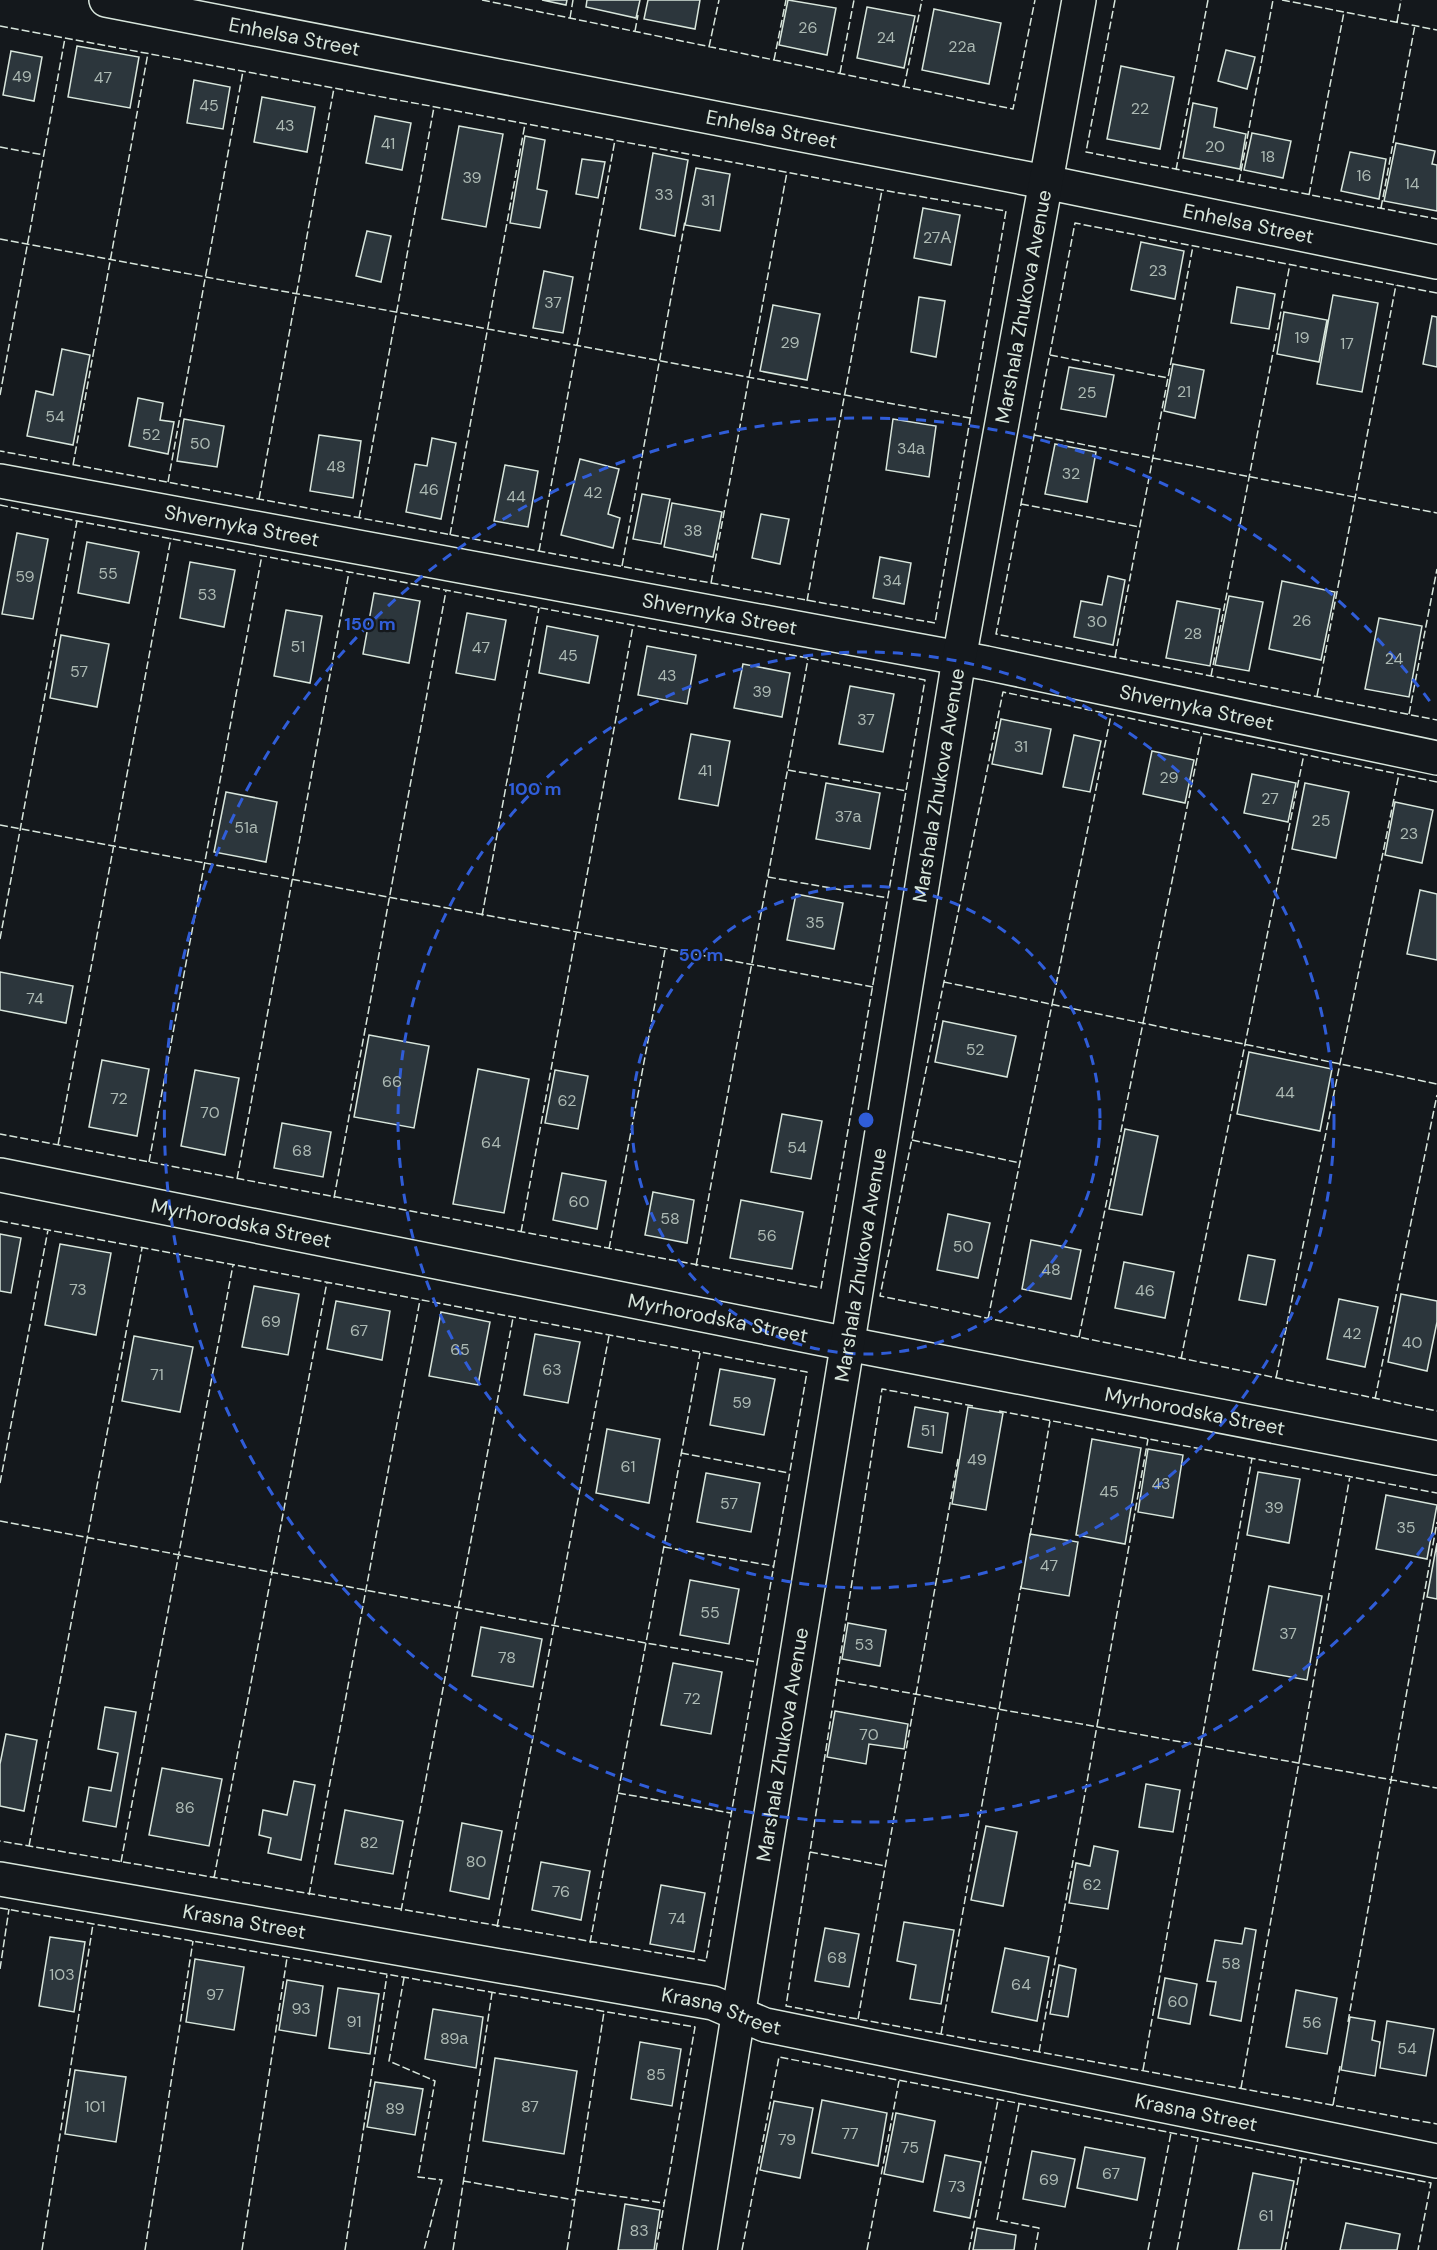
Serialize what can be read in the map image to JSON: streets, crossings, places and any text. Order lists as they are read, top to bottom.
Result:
{
  "streets": {
    "street": [
      "Enhelsa Street",
      "Marshala Zhukova Avenue",
      "Shvernyka Street",
      "Myrhorodska Street",
      "Krasna Street"
    ]
  },
  "crossings": [
    ["Enhelsa Street", "Marshala Zhukova Avenue"],
    ["Marshala Zhukova Avenue", "Shvernyka Street"],
    ["Marshala Zhukova Avenue", "Myrhorodska Street"],
    ["Marshala Zhukova Avenue", "Krasna Street"]
  ],
  "house_numbers": [
    "26",
    "24",
    "22а",
    "49",
    "47",
    "45",
    "22",
    "43",
    "41",
    "20",
    "18",
    "16",
    "39",
    "14",
    "33",
    "31",
    "27А",
    "23",
    "37",
    "19",
    "29",
    "17",
    "21",
    "25",
    "54",
    "52",
    "50",
    "34а",
    "48",
    "32",
    "46",
    "42",
    "44",
    "38",
    "55",
    "59",
    "34",
    "53",
    "26",
    "30",
    "28",
    "51",
    "47",
    "45",
    "24",
    "57",
    "43",
    "39",
    "37",
    "31",
    "41",
    "29",
    "27",
    "37а",
    "25",
    "51а",
    "23",
    "35",
    "74",
    "52",
    "66",
    "44",
    "72",
    "62",
    "70",
    "64",
    "54",
    "68",
    "60",
    "58",
    "56",
    "50",
    "48",
    "73",
    "46",
    "69",
    "67",
    "42",
    "40",
    "65",
    "63",
    "71",
    "59",
    "51",
    "49",
    "61",
    "43",
    "45",
    "57",
    "39",
    "35",
    "47",
    "55",
    "37",
    "53",
    "78",
    "72",
    "70",
    "86",
    "82",
    "80",
    "62",
    "76",
    "74",
    "68",
    "58",
    "103",
    "64",
    "97",
    "60",
    "93",
    "91",
    "56",
    "89а",
    "54",
    "85",
    "101",
    "87",
    "89",
    "77",
    "79",
    "75",
    "67",
    "69",
    "73",
    "61",
    "83"
  ],
  "rings": ["150 m", "100 m", "50 m"]
}
